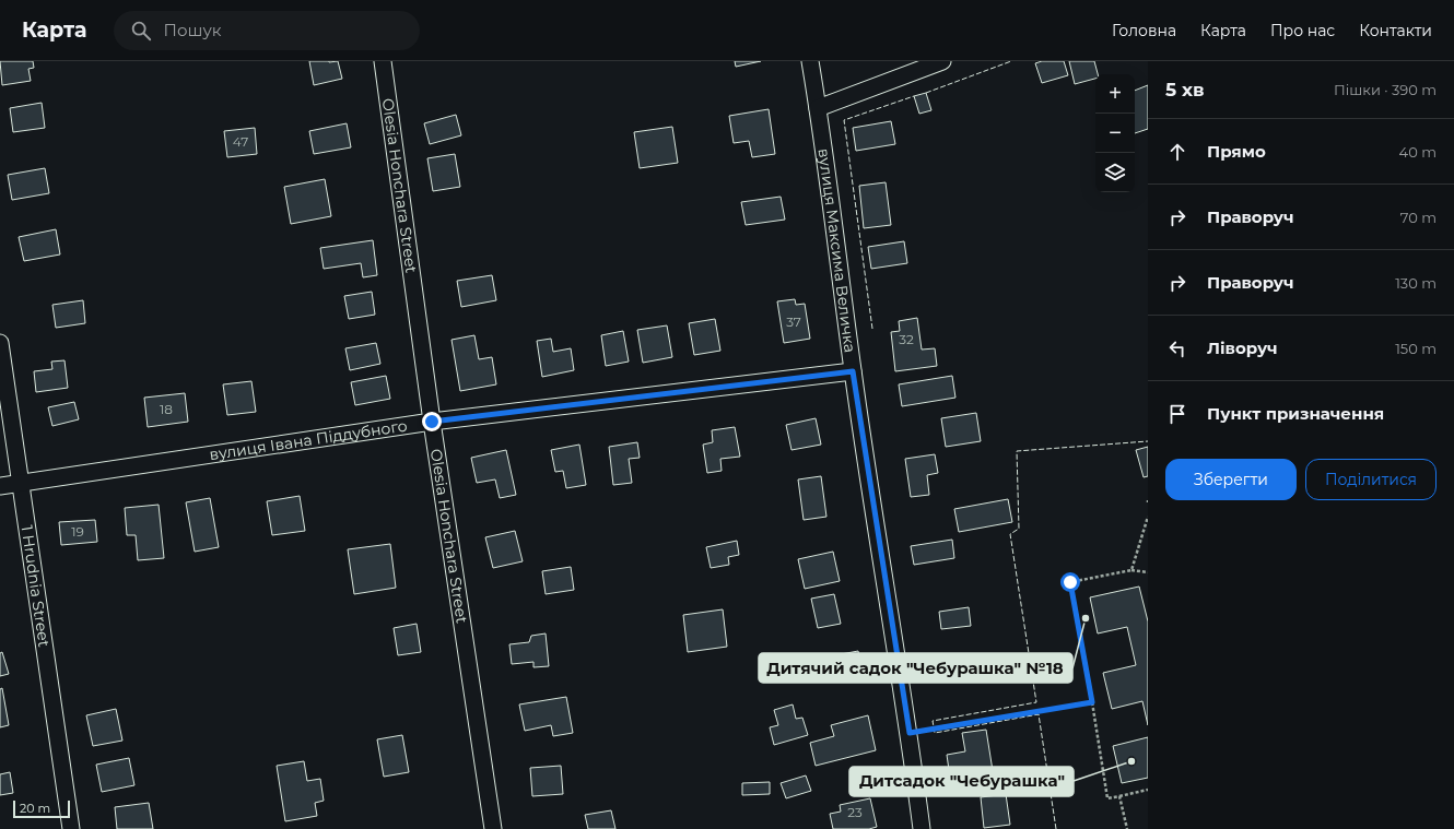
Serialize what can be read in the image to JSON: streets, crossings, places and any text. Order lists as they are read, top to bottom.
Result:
{
  "streets": {
    "street": [
      "Olesia Honchara Street",
      "вулиця Максима Величка",
      "вулиця Івана Піддубного",
      "1 Hrudnia Street"
    ]
  },
  "crossings": [
    ["Olesia Honchara Street", "вулиця Івана Піддубного"],
    ["вулиця Максима Величка", "вулиця Івана Піддубного"],
    ["вулиця Івана Піддубного", "1 Hrudnia Street"]
  ],
  "places": ["Дитячий садок \"Чебурашка\" №18", "Дитсадок \"Чебурашка\""],
  "house_numbers": [
    "47",
    "37",
    "32",
    "18",
    "19",
    "23"
  ],
  "scale_bar": "20 m",
  "page": {
    "header": "Карта",
    "search": "Пошук",
    "nav": [
      "Головна",
      "Карта",
      "Про нас",
      "Контакти"
    ],
    "heading": ["5 хв", "Пішки · 390 m"],
    "map_buttons": ["+", "−"],
    "list": [
      ["Прямо", "40 m"],
      ["Праворуч", "70 m"],
      ["Праворуч", "130 m"],
      ["Ліворуч", "150 m"],
      "Пункт призначення"
    ],
    "buttons": ["Зберегти", "Поділитися"],
    "scale": "20 m"
  }
}
